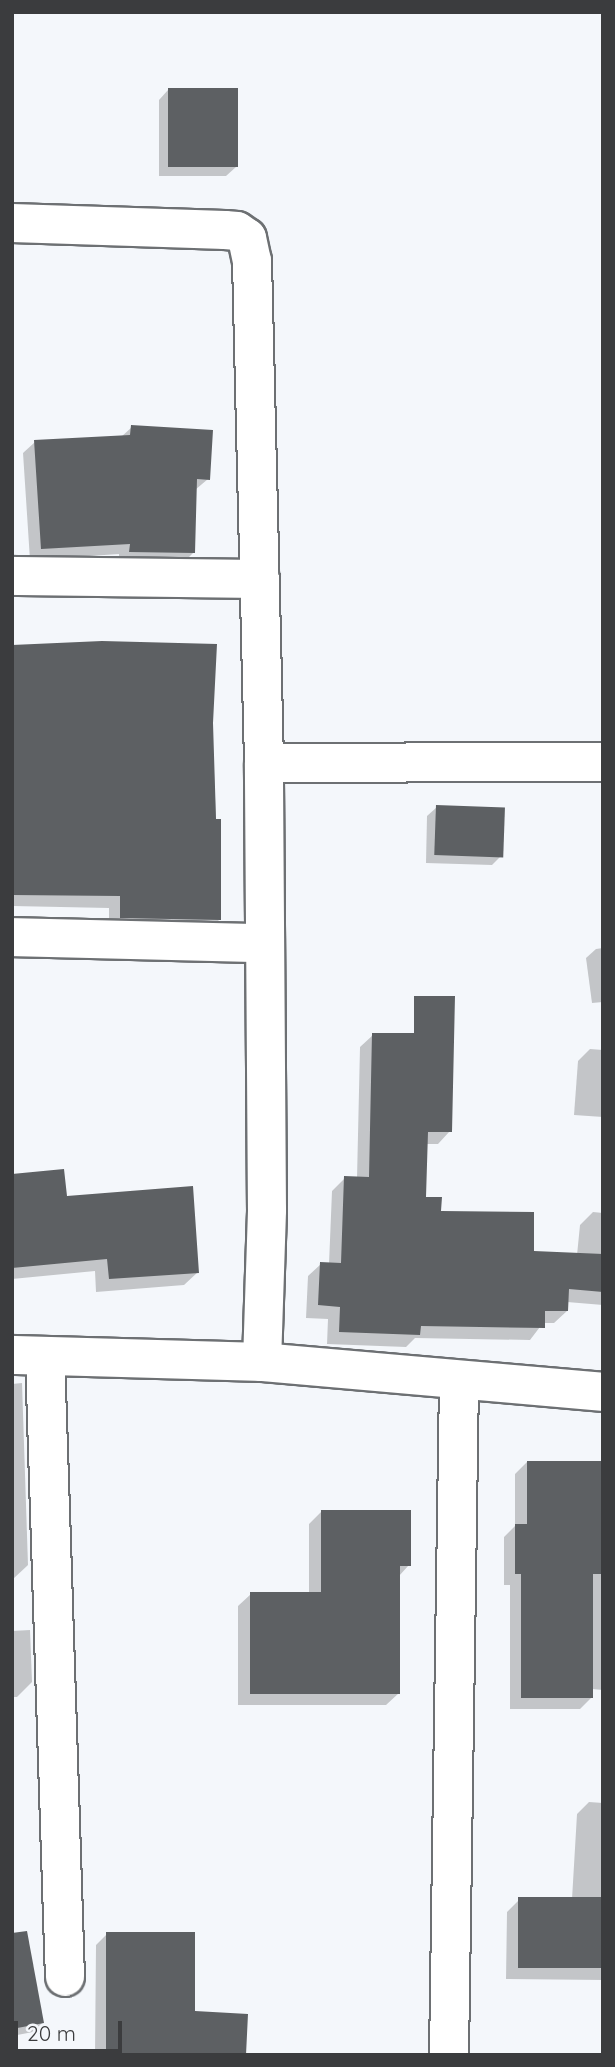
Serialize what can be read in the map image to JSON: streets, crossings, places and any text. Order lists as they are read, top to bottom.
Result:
{
  "scale_bar": "20 m"
}
